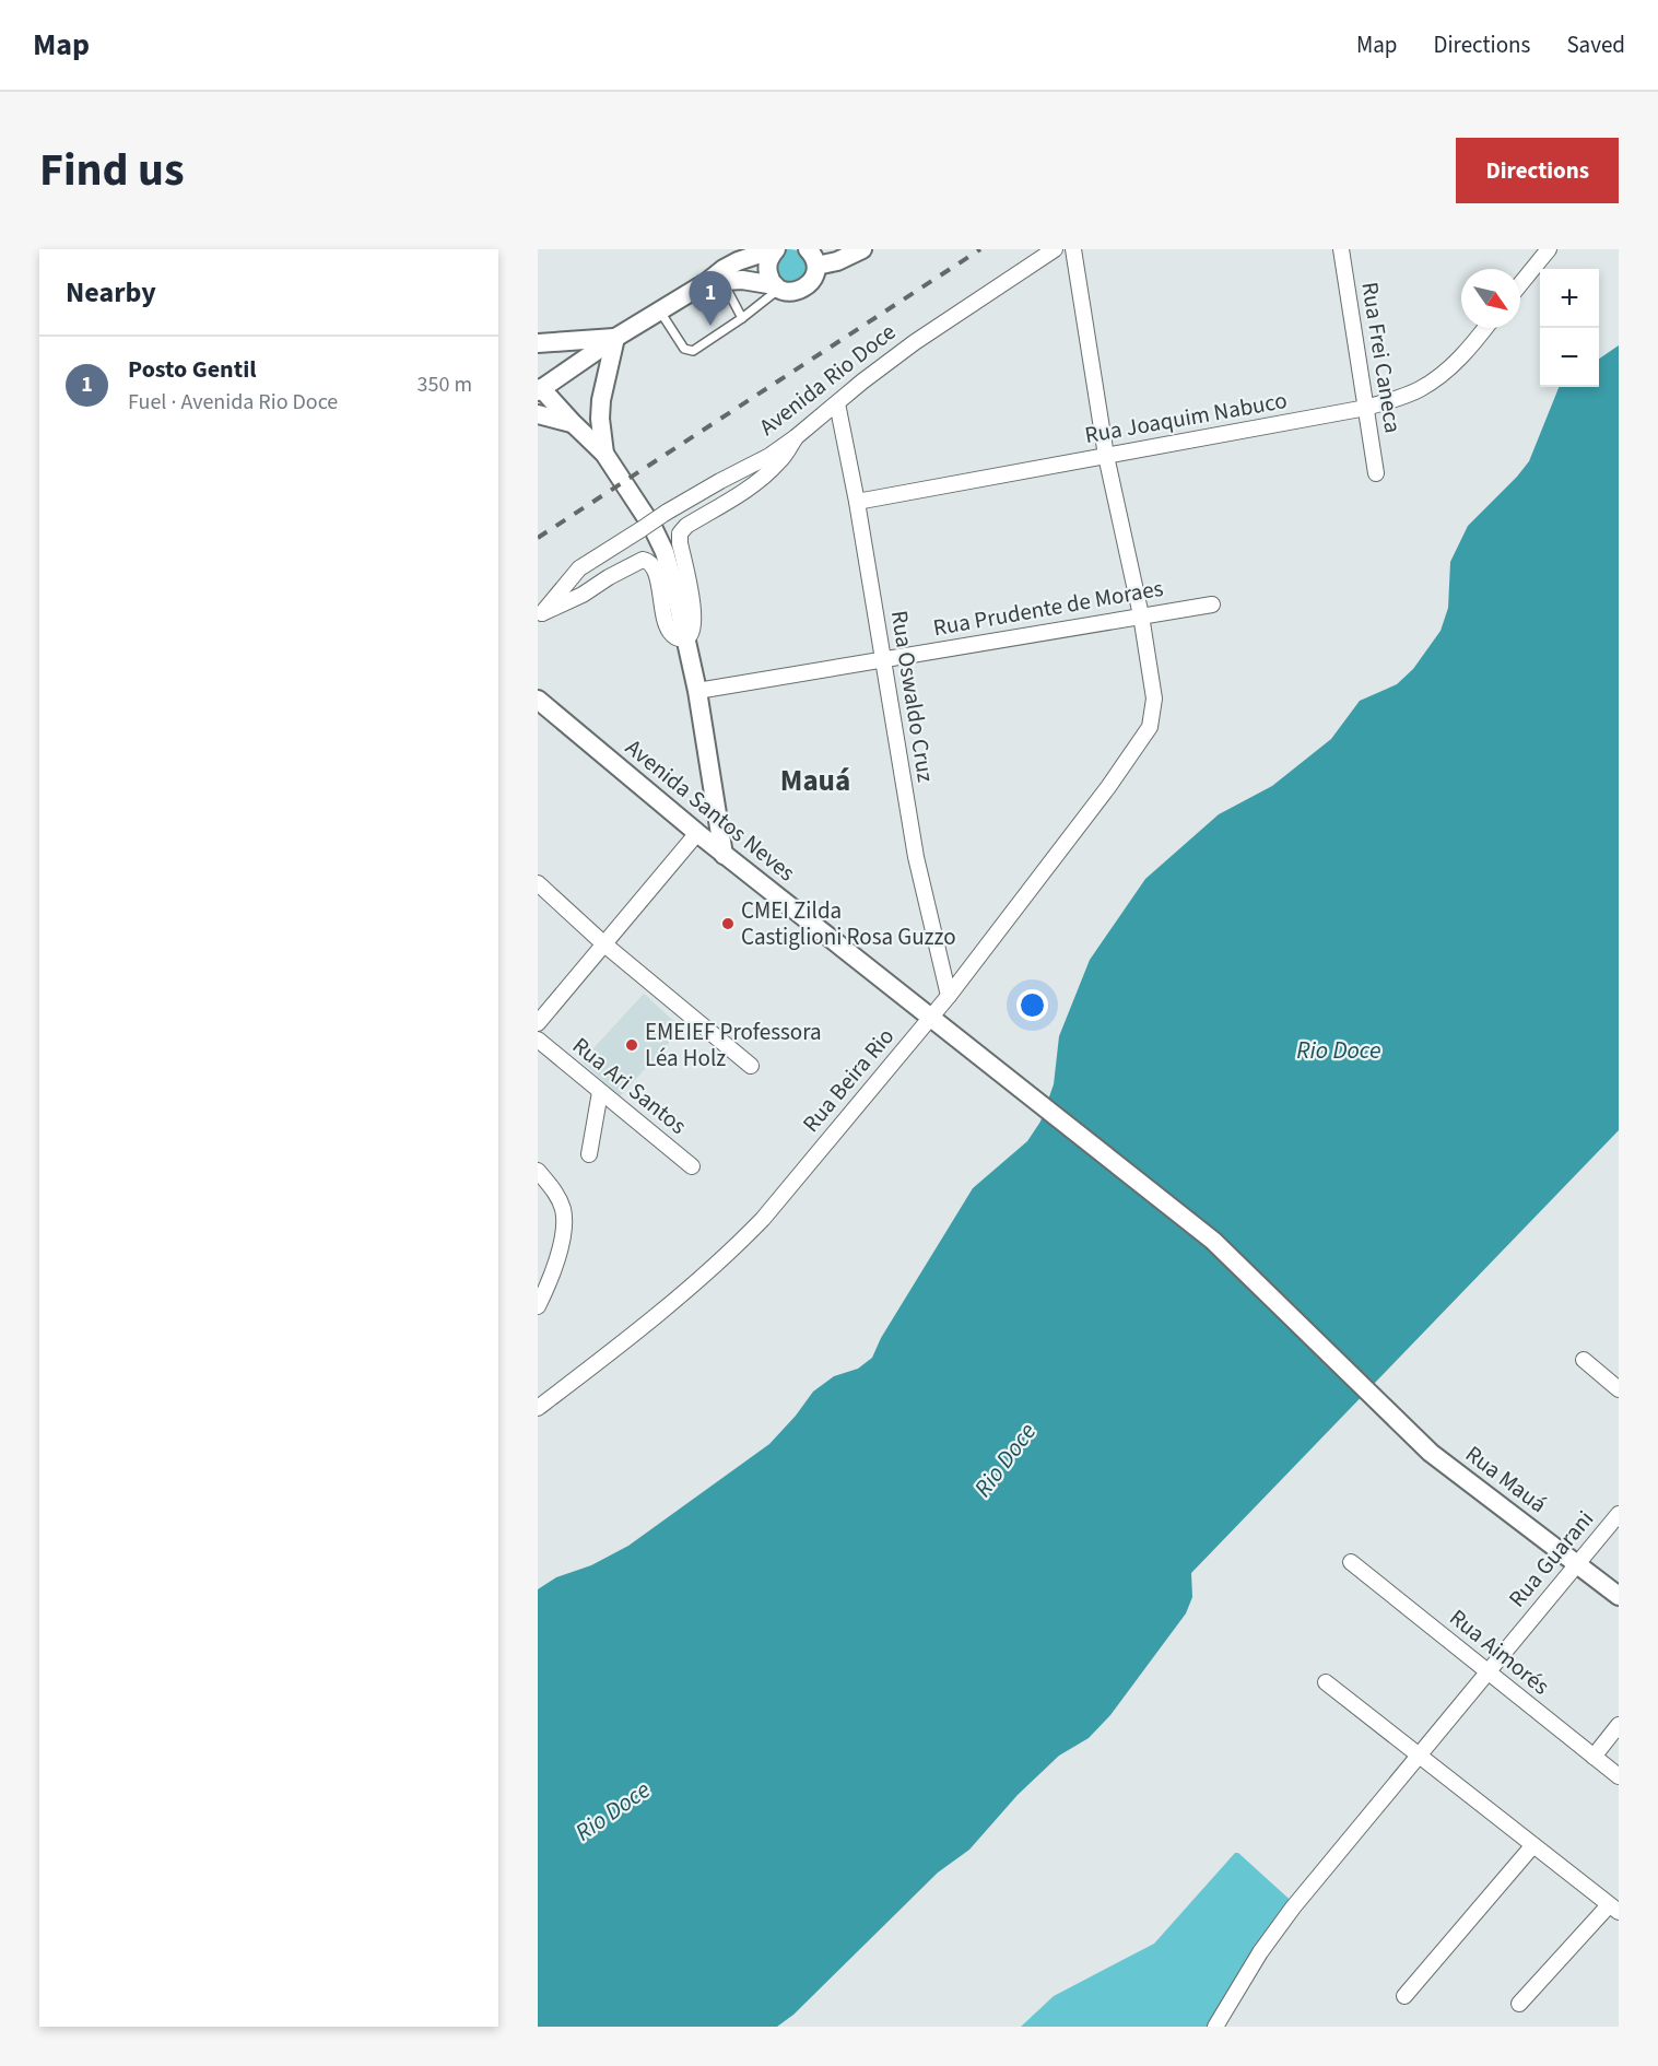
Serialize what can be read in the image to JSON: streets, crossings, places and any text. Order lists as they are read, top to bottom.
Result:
{
  "streets": {
    "street": [
      "Rua Frei Caneca",
      "Avenida Rio Doce",
      "Rua Joaquim Nabuco",
      "Rua Prudente de Moraes",
      "Rua Oswaldo Cruz",
      "Avenida Santos Neves",
      "Rua Beira Rio",
      "Rua Ari Santos",
      "Rua Mauá",
      "Rua Guarani",
      "Rua Aimorés"
    ]
  },
  "crossings": [
    ["Rua Frei Caneca", "Rua Joaquim Nabuco"],
    ["Avenida Rio Doce", "Rua Oswaldo Cruz"],
    ["Rua Joaquim Nabuco", "Rua Oswaldo Cruz"],
    ["Rua Prudente de Moraes", "Rua Oswaldo Cruz"],
    ["Rua Prudente de Moraes", "Rua Beira Rio"],
    ["Rua Oswaldo Cruz", "Rua Beira Rio"],
    ["Avenida Santos Neves", "Rua Beira Rio"],
    ["Avenida Santos Neves", "Rua Mauá"],
    ["Rua Mauá", "Rua Guarani"],
    ["Rua Guarani", "Rua Aimorés"]
  ],
  "districts": ["Mauá"],
  "water": ["Rio Doce"],
  "places": ["CMEI Zilda Castiglioni Rosa Guzzo", "EMEIEF Professora Léa Holz"],
  "north": "bottom right",
  "page": {
    "header": "Map",
    "nav": ["Map", "Directions", "Saved"],
    "title": "Find us",
    "buttons": "Directions",
    "heading": "Nearby",
    "map_buttons": ["+", "−"],
    "pins": "1",
    "list": [
      {
        "mark": "1",
        "name": "Posto Gentil",
        "note": "Fuel · Avenida Rio Doce",
        "value": "350 m"
      }
    ]
  }
}
